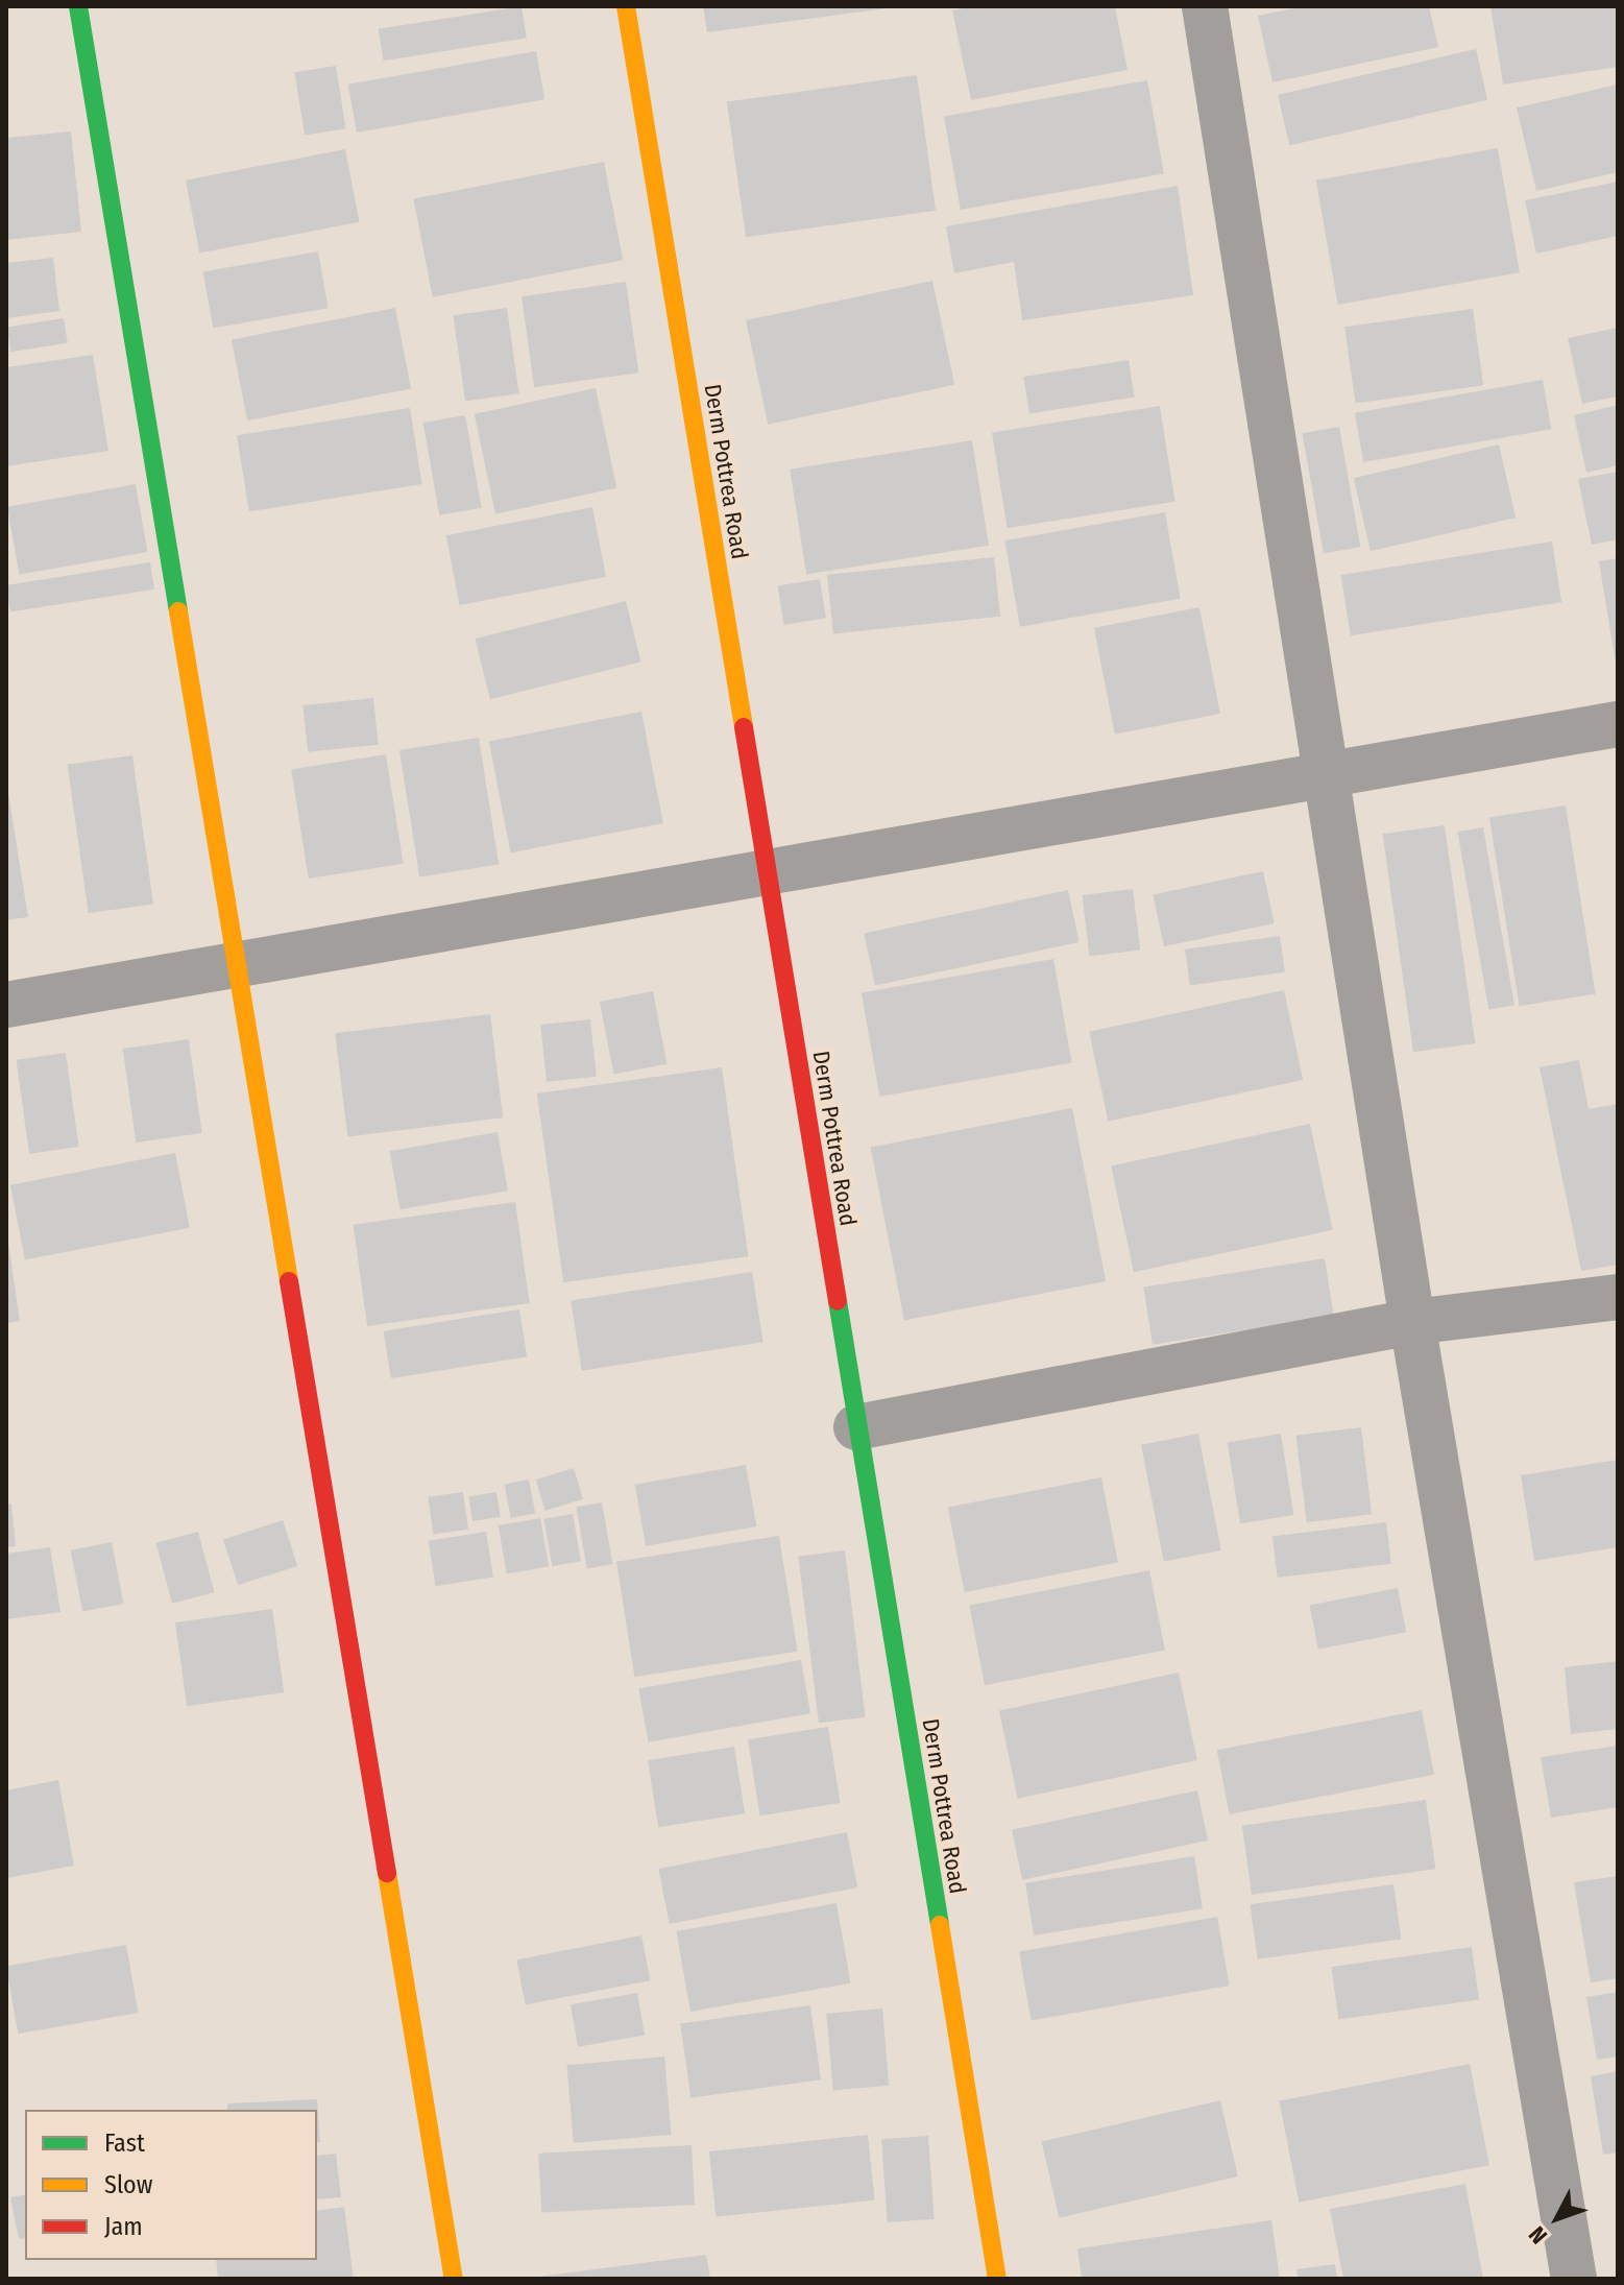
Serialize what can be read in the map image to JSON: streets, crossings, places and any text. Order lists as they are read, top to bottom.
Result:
{
  "streets": {
    "street": ["Derm Pottrea Road"]
  },
  "legend": ["Fast", "Slow", "Jam"],
  "north": "bottom left"
}
